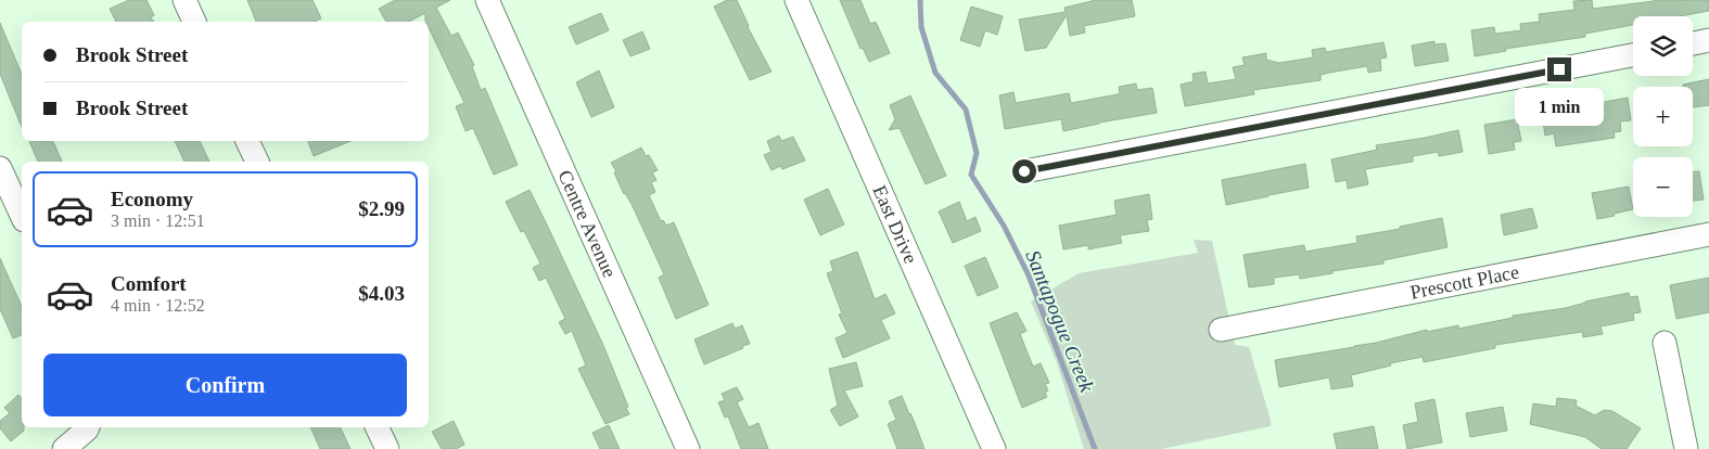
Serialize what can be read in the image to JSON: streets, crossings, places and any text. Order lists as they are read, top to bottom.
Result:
{
  "streets": {
    "street": ["Centre Avenue", "East Drive", "Prescott Place"]
  },
  "water": ["Santapogue Creek"],
  "page": {
    "map_buttons": ["+", "−"],
    "banner": ["Brook Street", "Brook Street"],
    "bubble": "1 min",
    "list": [
      {
        "name": "Economy",
        "note": "3 min · 12:51",
        "value": "$2.99"
      },
      {
        "name": "Comfort",
        "note": "4 min · 12:52",
        "value": "$4.03"
      }
    ],
    "buttons": "Confirm"
  }
}
